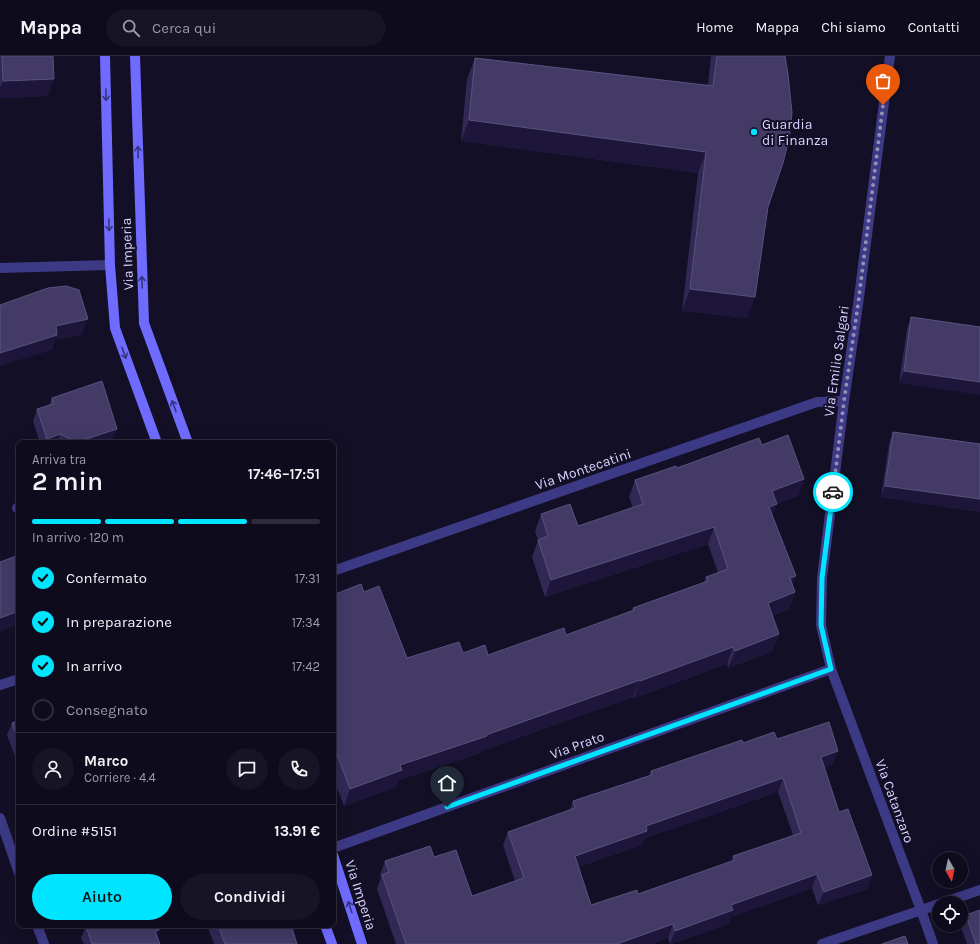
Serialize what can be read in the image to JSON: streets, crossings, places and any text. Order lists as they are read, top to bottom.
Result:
{
  "streets": {
    "street": [
      "Via Imperia",
      "Via Emilio Salgari",
      "Via Montecatini",
      "Via Prato",
      "Via Catanzaro"
    ]
  },
  "crossings": [
    ["Via Emilio Salgari", "Via Montecatini"],
    ["Via Emilio Salgari", "Via Prato"],
    ["Via Emilio Salgari", "Via Catanzaro"],
    ["Via Prato", "Via Catanzaro"]
  ],
  "places": ["Guardia di Finanza"],
  "north": "bottom",
  "page": {
    "header": "Mappa",
    "search": "Cerca qui",
    "nav": [
      "Home",
      "Mappa",
      "Chi siamo",
      "Contatti"
    ],
    "heading": ["2 min", "Arriva tra", "17:46–17:51"],
    "panel": [
      "Marco",
      "Corriere · 4.4",
      "Ordine #5151",
      "13.91 €"
    ],
    "bar": "In arrivo · 120 m",
    "list": [
      ["Confermato", "17:31"],
      ["In preparazione", "17:34"],
      ["In arrivo", "17:42"],
      "Consegnato"
    ],
    "buttons": ["Aiuto", "Condividi"]
  }
}
